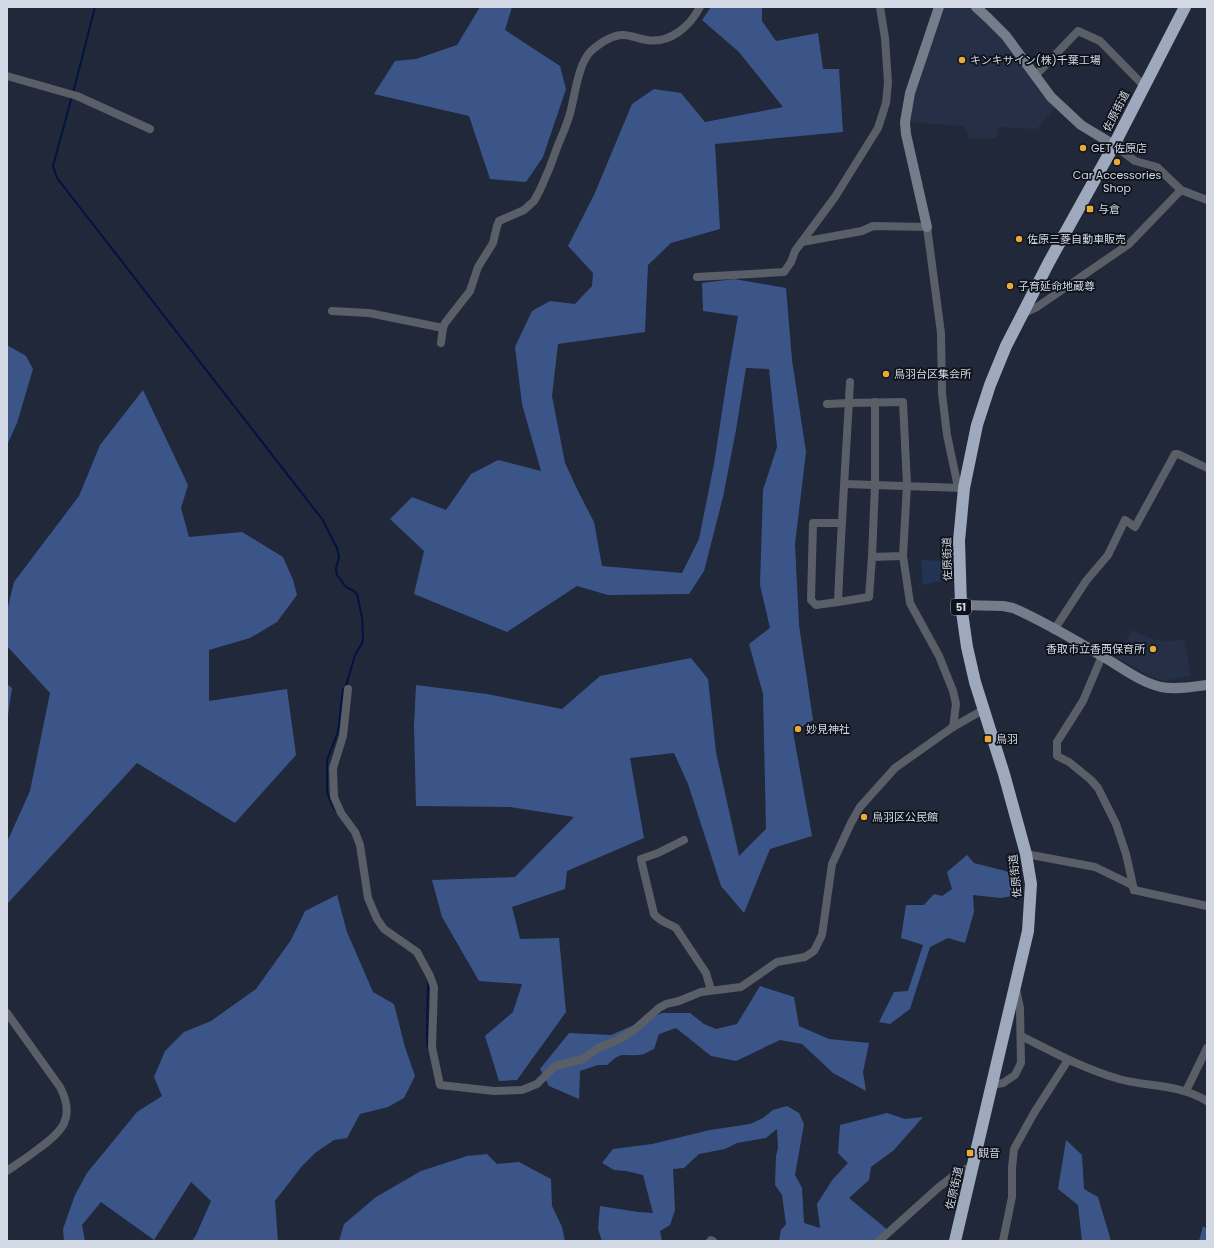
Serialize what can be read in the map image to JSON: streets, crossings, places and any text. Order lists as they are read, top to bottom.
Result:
{
  "streets": {
    "highway": ["佐原街道", "51"]
  },
  "places": {
    "other": [
      "キンキサイン(株)千葉工場",
      "GET 佐原店",
      "Car Accessories Shop",
      "佐原三菱自動車販売",
      "子育延命地蔵尊",
      "鳥羽台区集会所",
      "香取市立香西保育所",
      "妙見神社",
      "鳥羽区公民館"
    ],
    "transit": ["与倉", "鳥羽", "観音"]
  }
}
